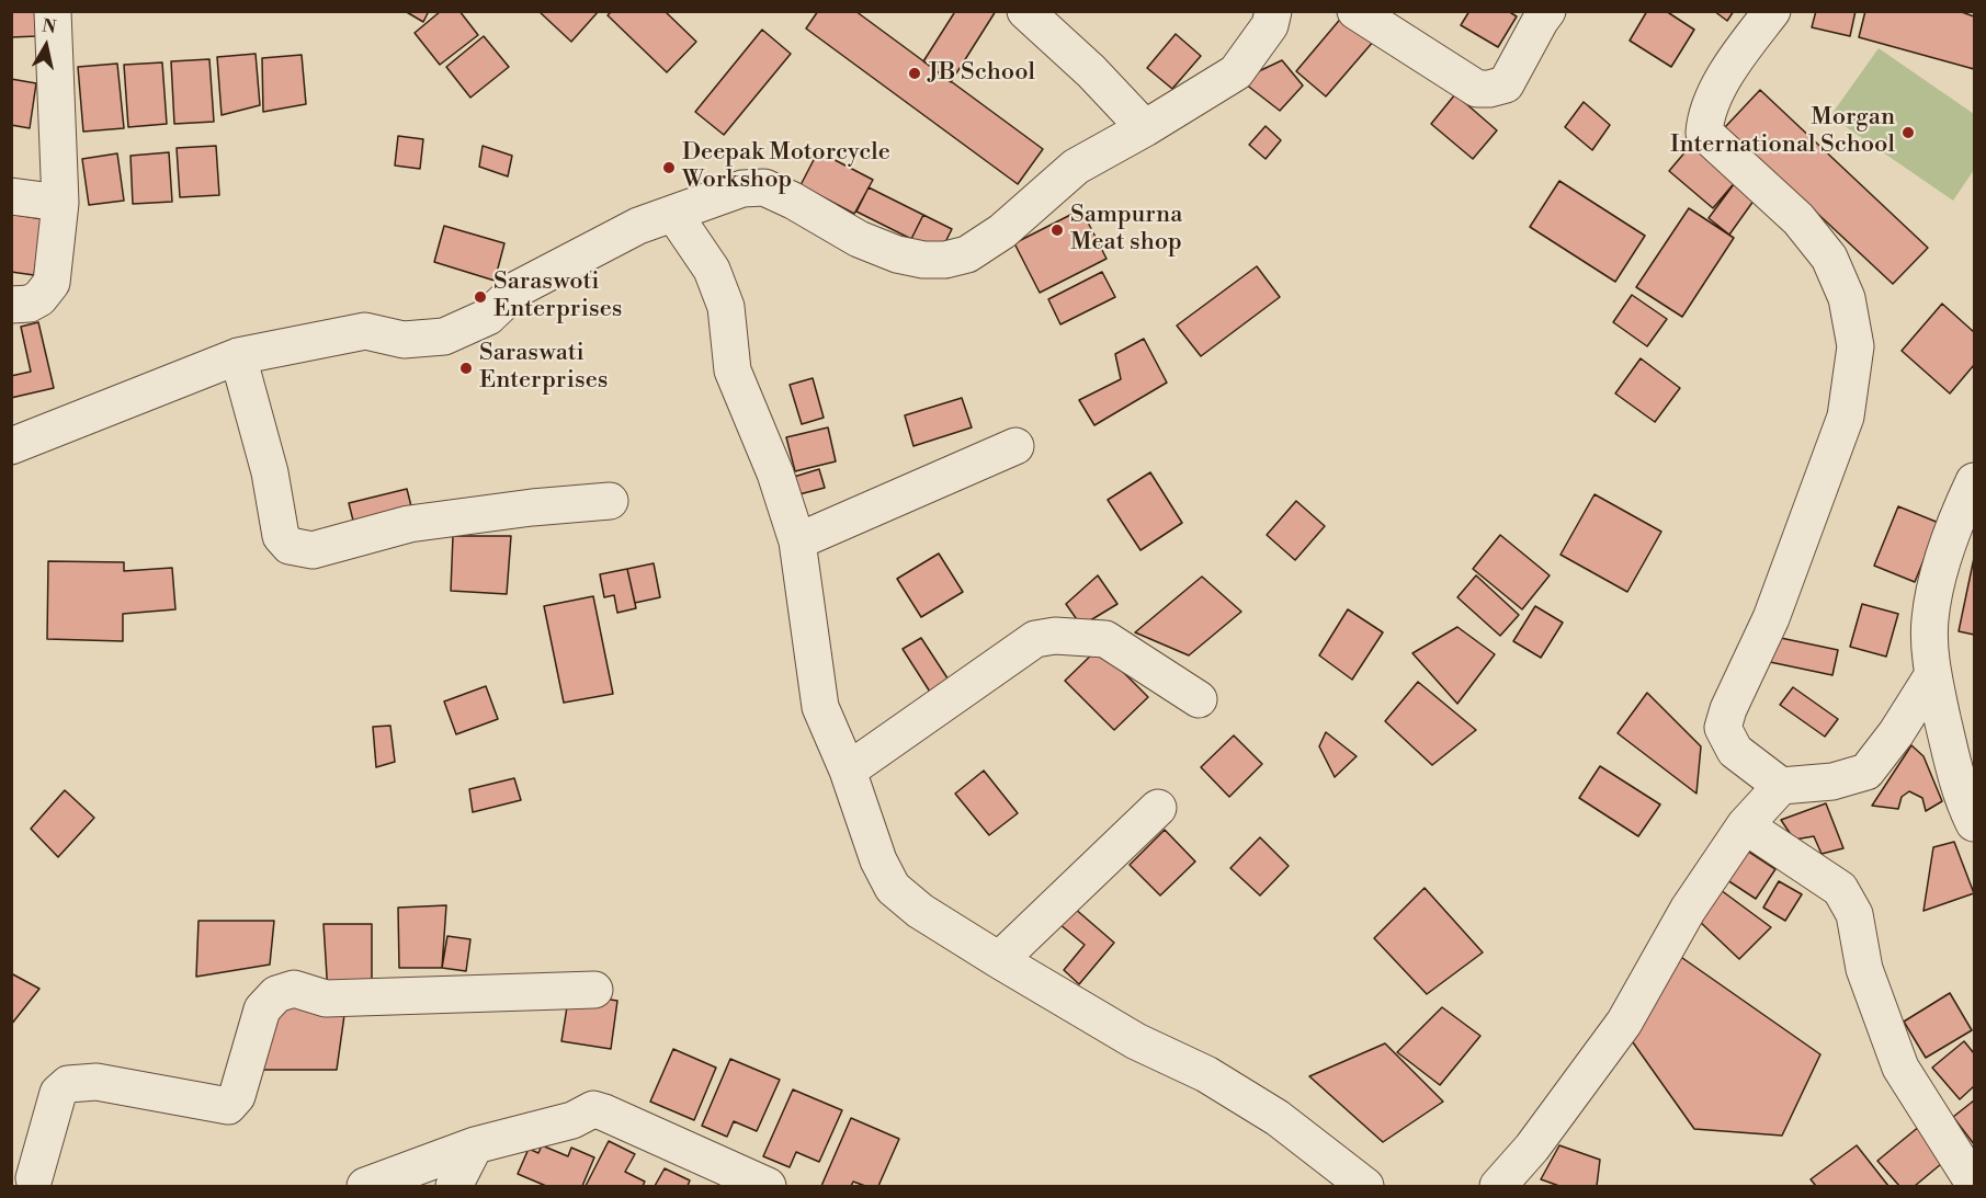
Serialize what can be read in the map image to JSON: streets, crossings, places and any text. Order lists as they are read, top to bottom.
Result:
{
  "places": [
    "JB School",
    "Morgan International School",
    "Deepak Motorcycle Workshop",
    "Sampurna Meat shop",
    "Saraswoti Enterprises",
    "Saraswati Enterprises"
  ],
  "north": "top"
}
